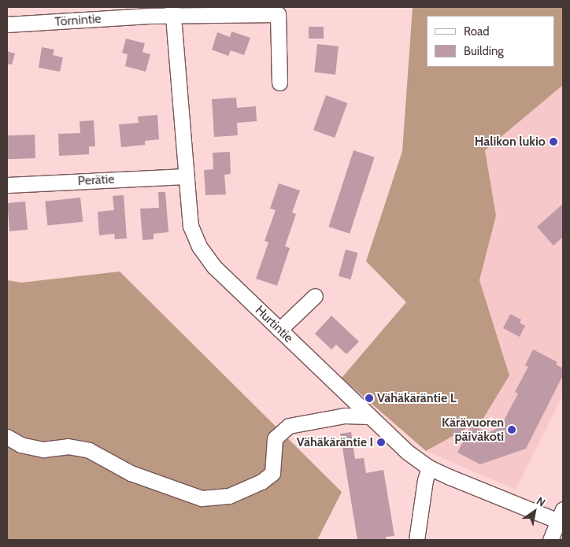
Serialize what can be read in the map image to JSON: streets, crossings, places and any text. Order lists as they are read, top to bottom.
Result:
{
  "streets": {
    "street": ["Törnintie", "Perätie", "Hurtintie"]
  },
  "crossings": [
    ["Törnintie", "Hurtintie"],
    ["Perätie", "Hurtintie"]
  ],
  "places": [
    "Halikon lukio",
    "Vähäkäräntie L",
    "Kärävuoren päiväkoti",
    "Vähäkäräntie I"
  ],
  "legend": ["Road", "Building"],
  "north": "top right"
}
